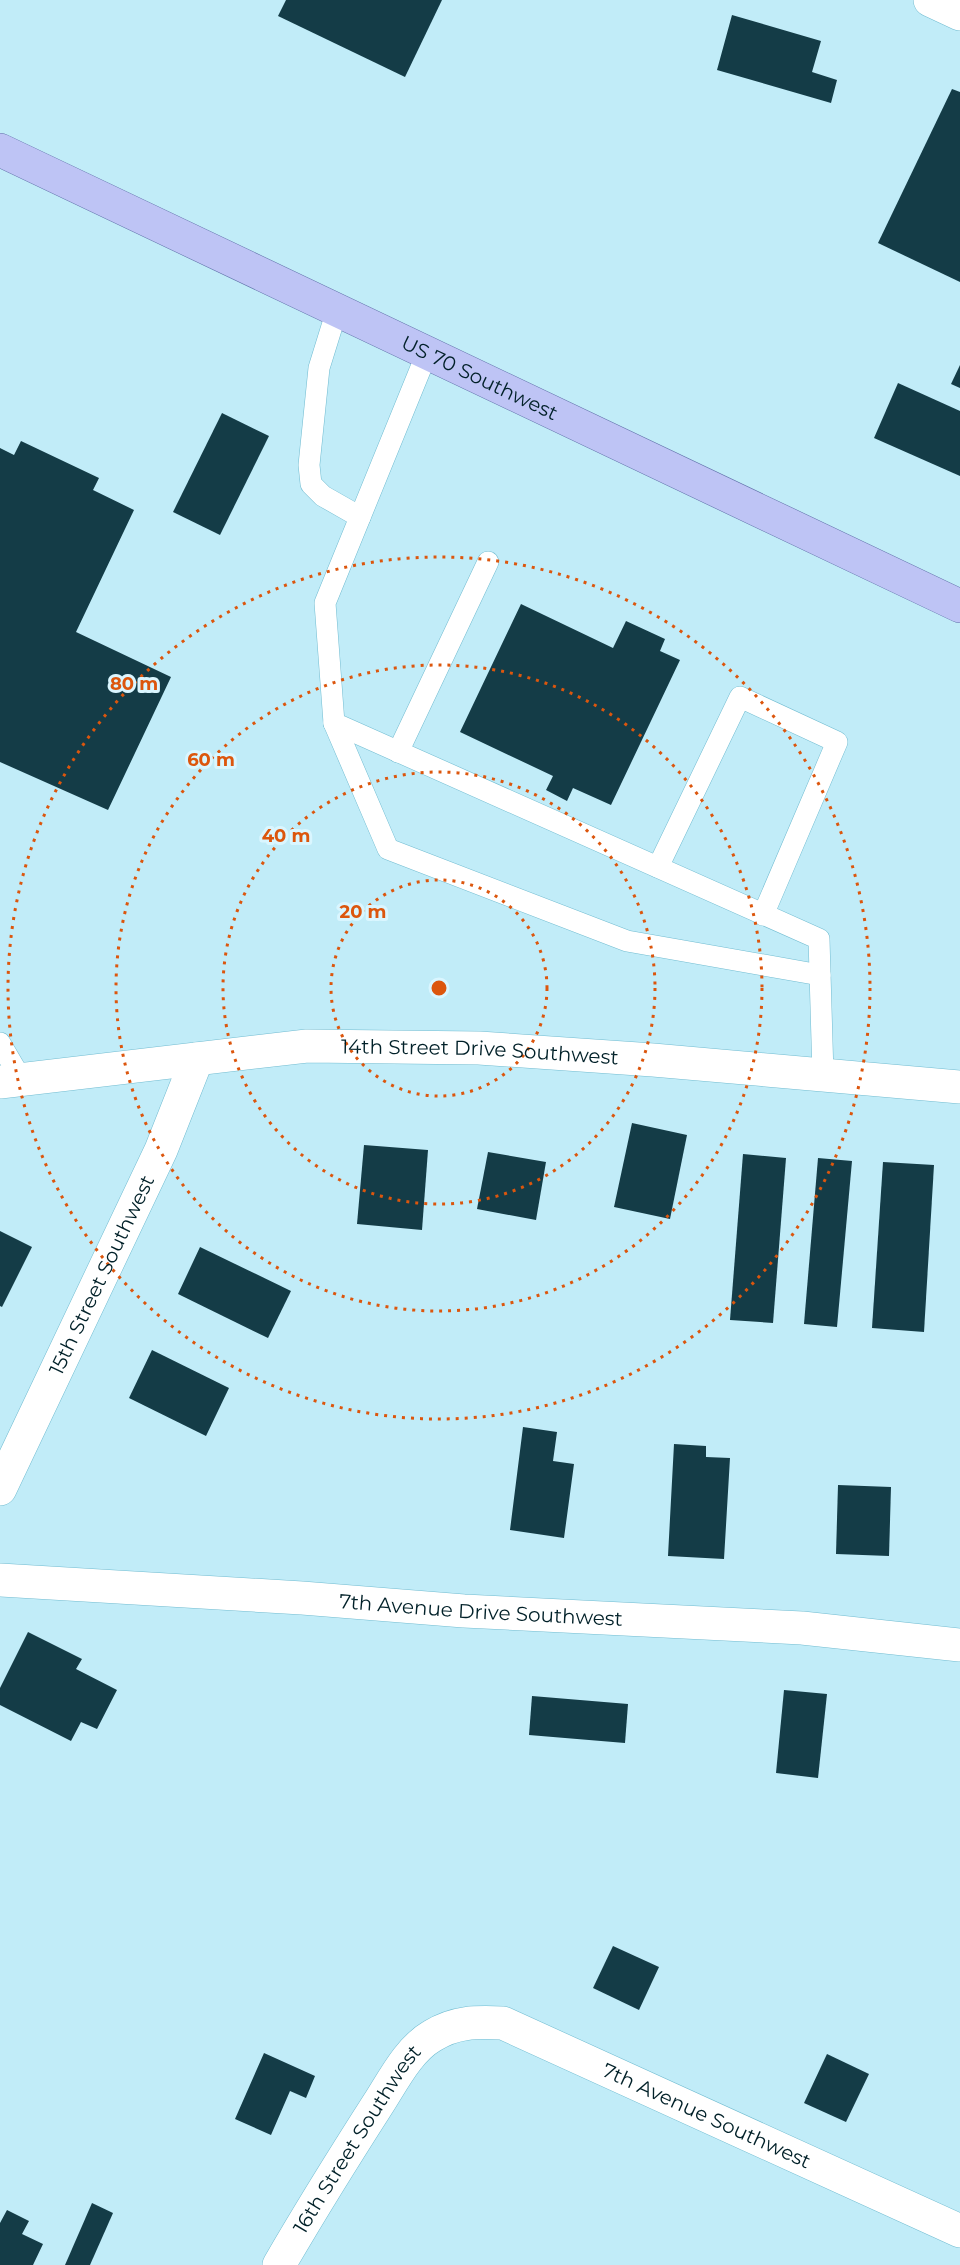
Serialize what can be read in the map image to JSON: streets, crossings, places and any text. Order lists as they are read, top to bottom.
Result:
{
  "streets": {
    "main road": ["US 70 Southwest"],
    "street": [
      "14th Street Drive Southwest",
      "15th Street Southwest",
      "7th Avenue Drive Southwest",
      "7th Avenue Southwest",
      "16th Street Southwest"
    ]
  },
  "crossings": [
    ["14th Street Drive Southwest", "15th Street Southwest"],
    ["7th Avenue Southwest", "16th Street Southwest"]
  ],
  "rings": [
    "80 m",
    "60 m",
    "40 m",
    "20 m"
  ]
}
